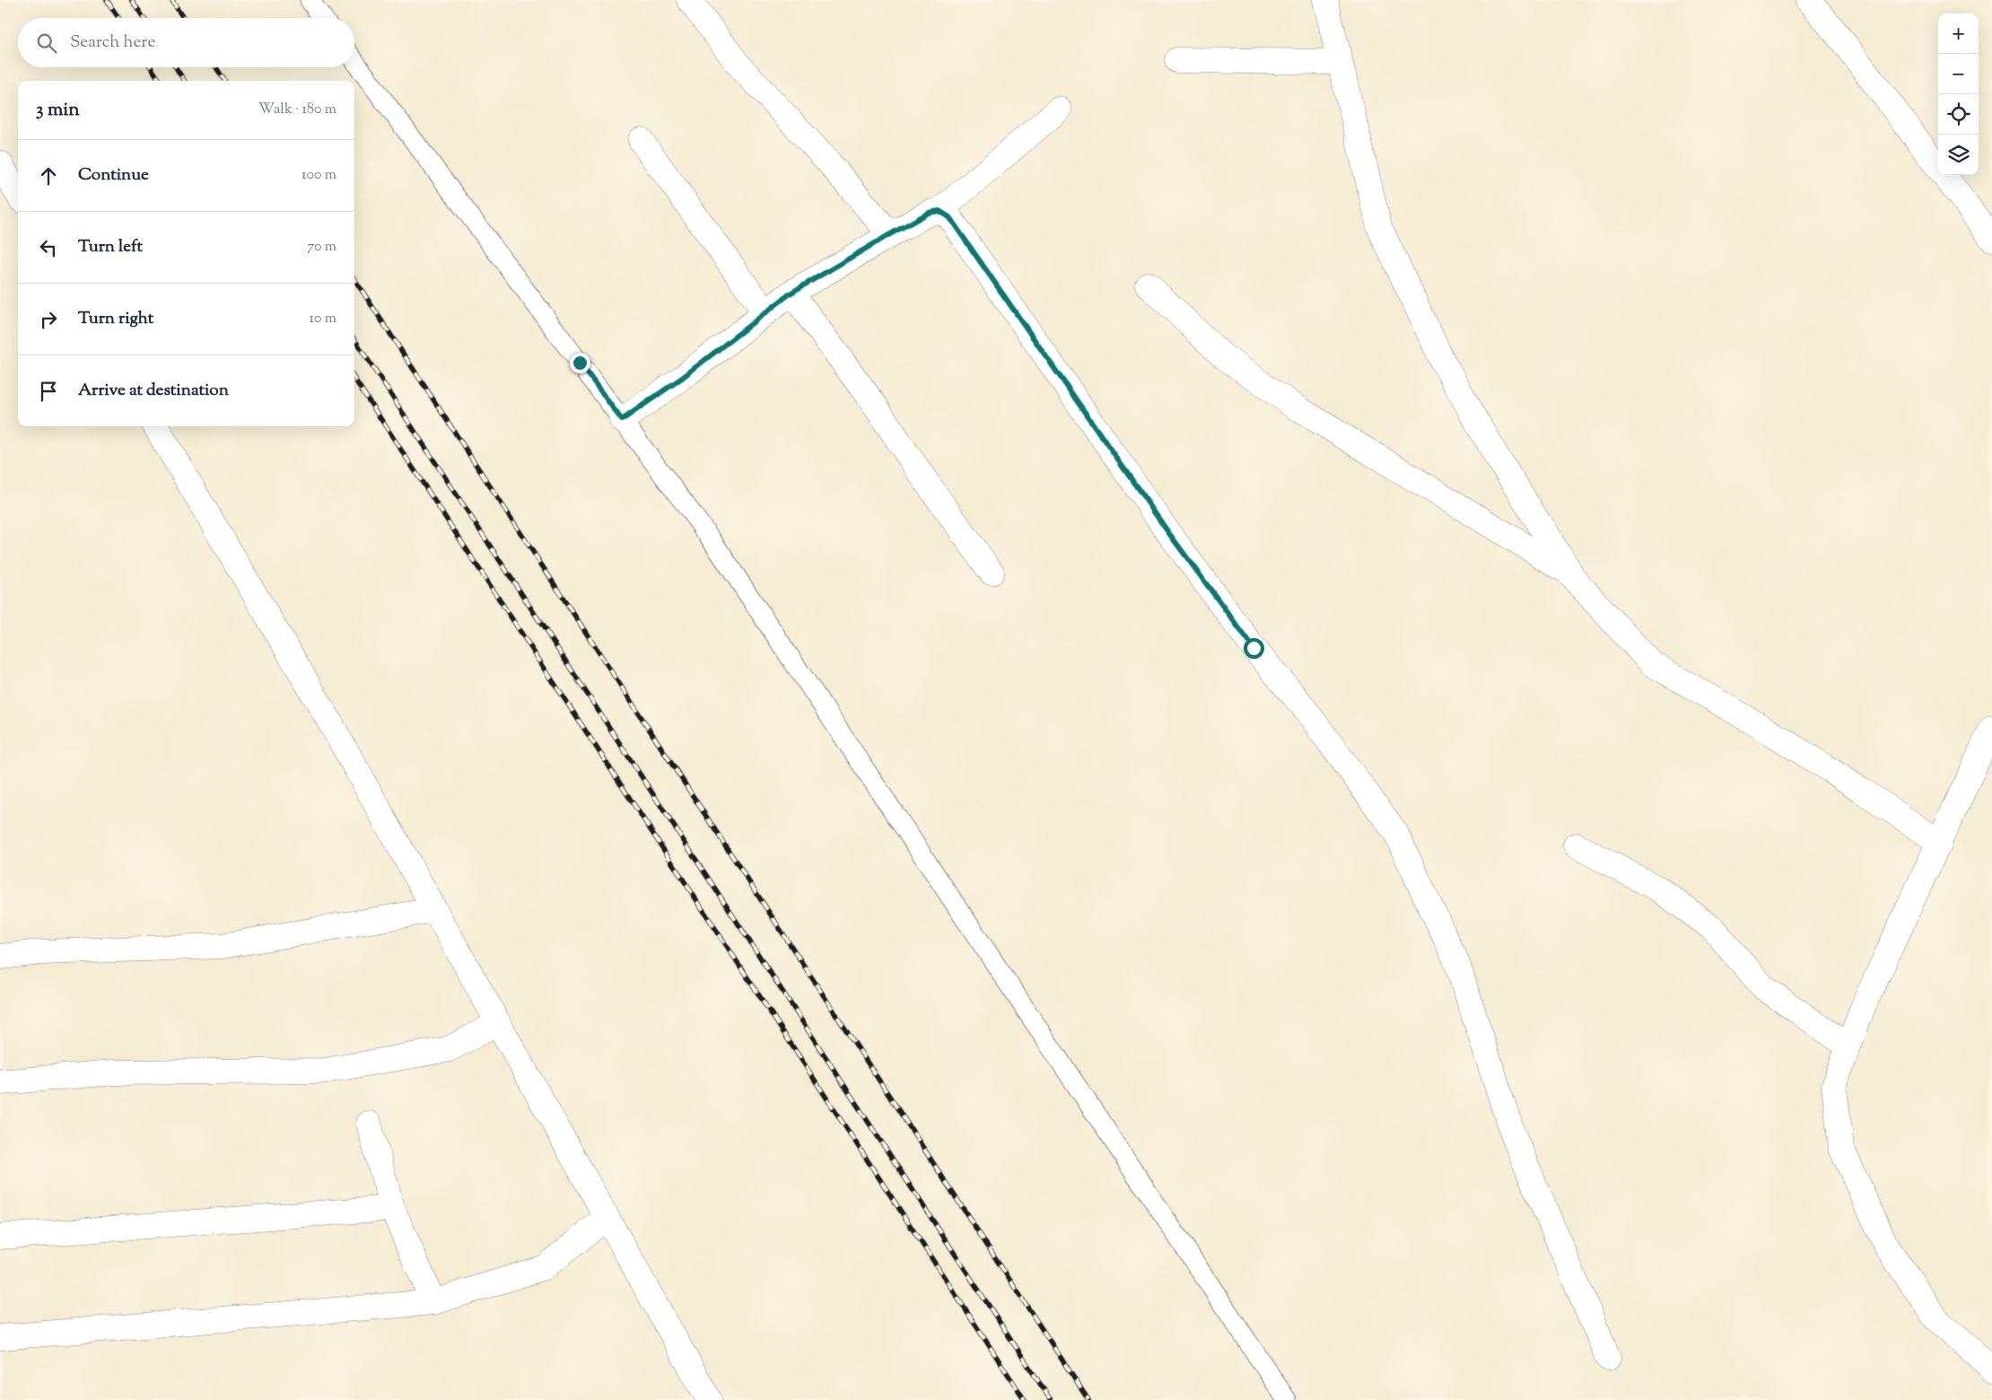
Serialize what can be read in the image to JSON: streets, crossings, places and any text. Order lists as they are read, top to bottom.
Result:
{
  "page": {
    "map_buttons": ["+", "−"],
    "search": "Search here",
    "heading": ["3 min", "Walk · 180 m"],
    "list": [
      ["Continue", "100 m"],
      ["Turn left", "70 m"],
      ["Turn right", "10 m"],
      "Arrive at destination"
    ]
  }
}
